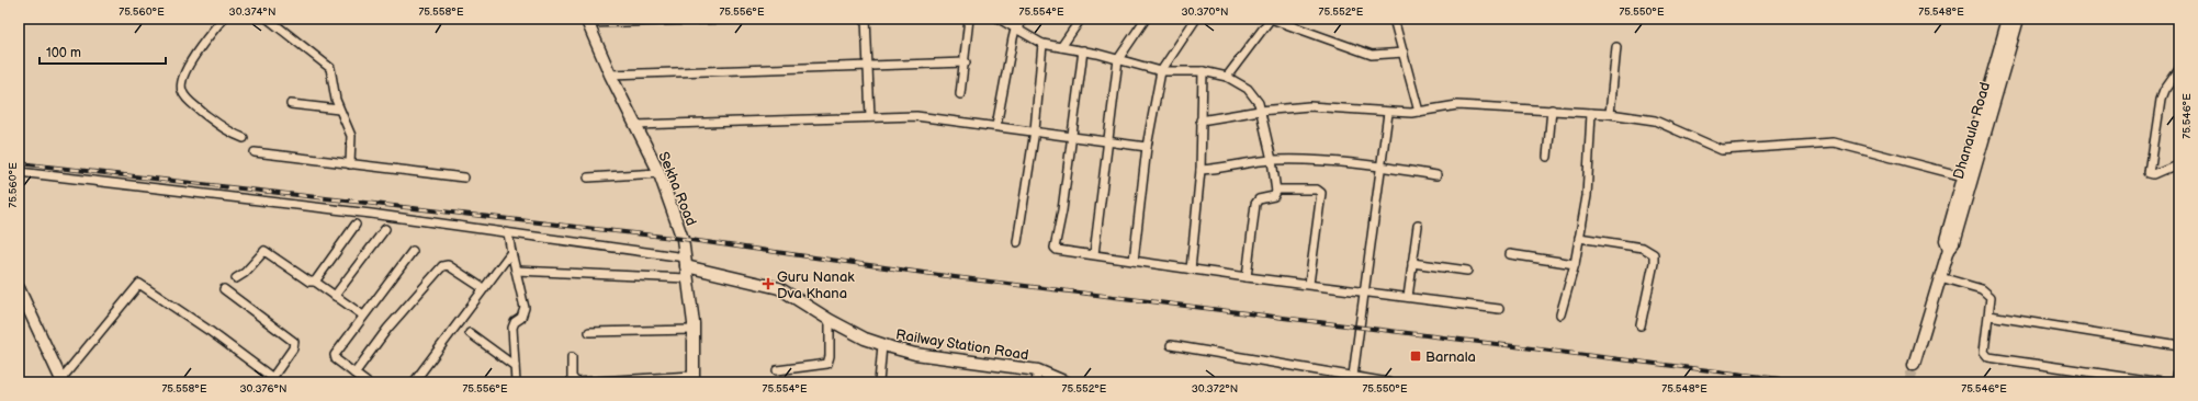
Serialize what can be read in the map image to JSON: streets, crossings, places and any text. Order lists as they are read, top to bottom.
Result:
{
  "streets": {
    "street": ["Dhanaula Road", "Sekha Road", "Railway Station Road"]
  },
  "crossings": [
    ["Sekha Road", "Railway Station Road"]
  ],
  "places": {
    "health": ["Guru Nanak Dva Khana"],
    "transit": ["Barnala"]
  },
  "scale_bar": "100 m",
  "coordinates": [
    "75.560°E",
    "30.374°N",
    "75.558°E",
    "75.556°E",
    "75.554°E",
    "30.370°N",
    "75.552°E",
    "75.550°E",
    "75.548°E",
    "75.546°E",
    "30.376°N",
    "30.372°N"
  ]
}
